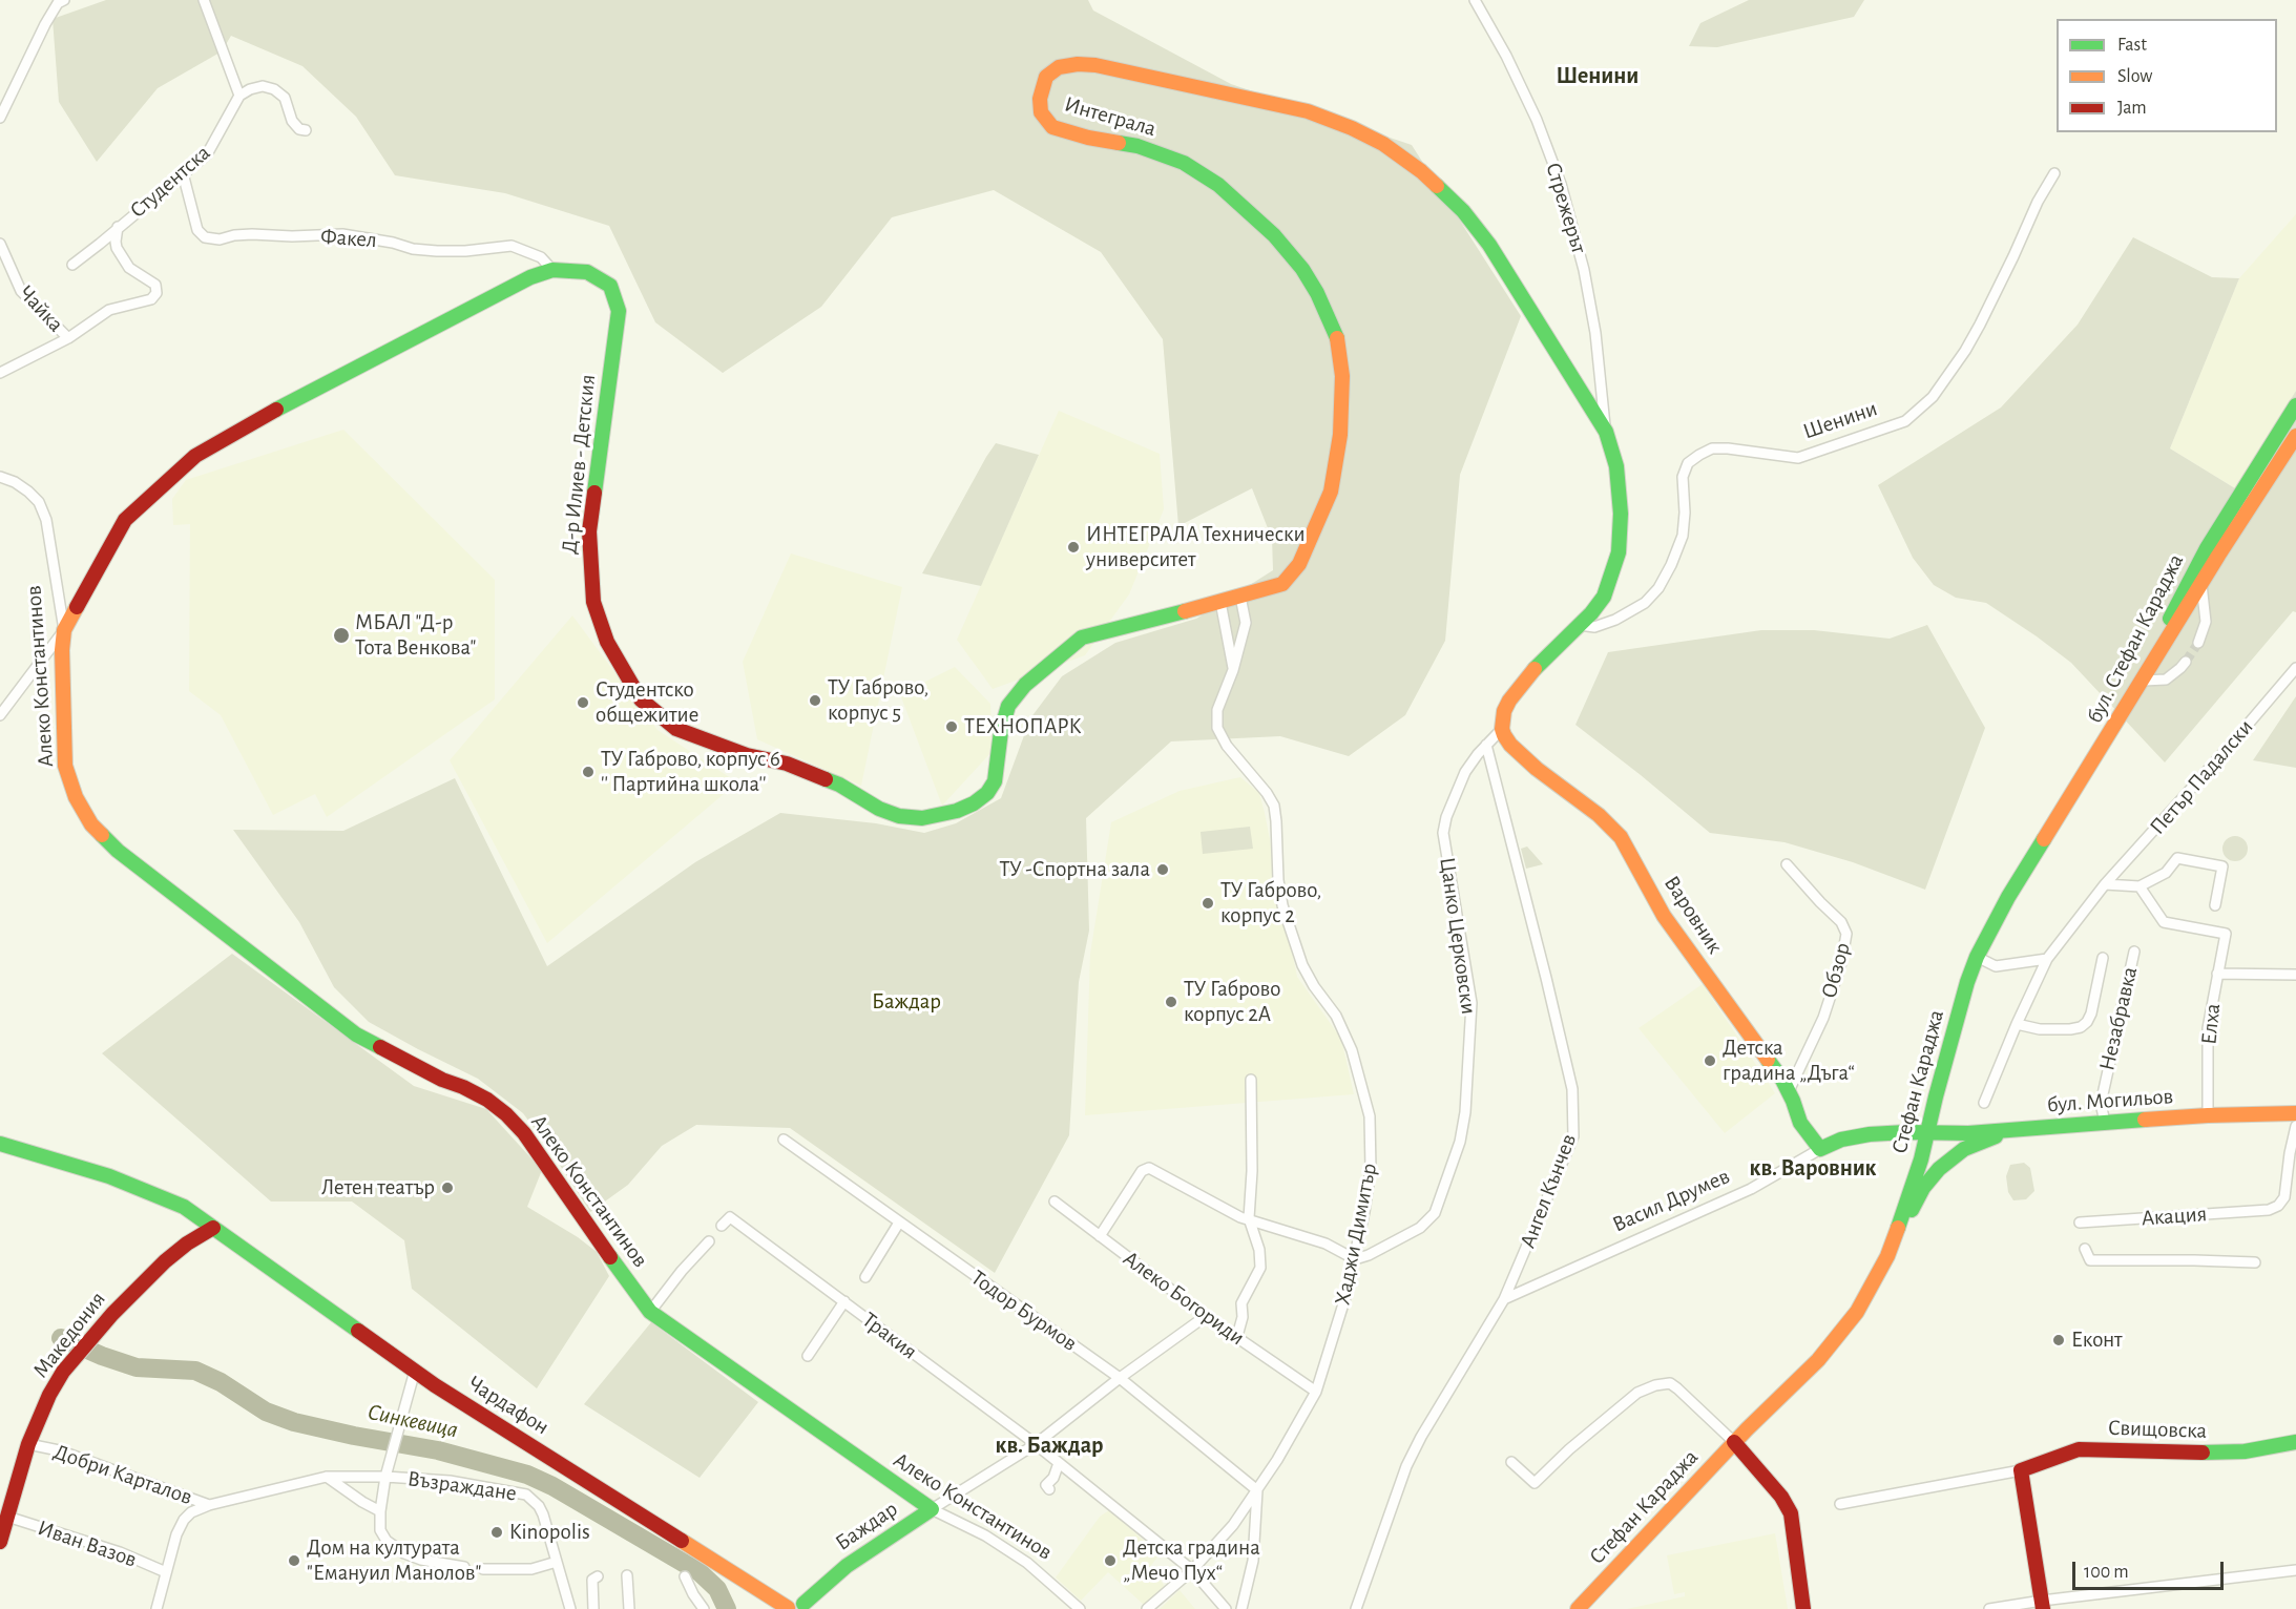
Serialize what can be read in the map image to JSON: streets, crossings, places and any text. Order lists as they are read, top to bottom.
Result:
{
  "streets": {
    "street": [
      "Интеграла",
      "Студентска",
      "Стрежерът",
      "Факел",
      "Чайка",
      "Шенини",
      "Д-р Илиев - Детския",
      "бул. Стефан Караджа",
      "Алеко Константинов",
      "Петър Падалски",
      "Варовник",
      "Цанко Церковски",
      "Обзор",
      "Незабравка",
      "Елха",
      "Стефан Караджа",
      "бул. Могильов",
      "Ангел Кънчев",
      "Васил Друмев",
      "Акация",
      "Хаджи Димитър",
      "Алеко Богориди",
      "Тодор Бурмов",
      "Македония",
      "Тракия",
      "Чардафон",
      "Свищовска",
      "Добри Карталов",
      "Възраждане",
      "Баждар",
      "Иван Вазов"
    ]
  },
  "crossings": [
    ["Интеграла", "Стрежерът"],
    ["Интеграла", "Д-р Илиев - Детския"],
    ["Интеграла", "Хаджи Димитър"],
    ["Студентска", "Факел"],
    ["Факел", "Д-р Илиев - Детския"],
    ["Д-р Илиев - Детския", "Алеко Константинов"],
    ["Д-р Илиев - Детския", "Хаджи Димитър"],
    ["бул. Стефан Караджа", "Стефан Караджа"],
    ["Алеко Константинов", "Баждар"],
    ["Варовник", "Цанко Церковски"],
    ["Варовник", "Обзор"],
    ["Варовник", "Васил Друмев"],
    ["Цанко Церковски", "Ангел Кънчев"],
    ["Цанко Церковски", "Хаджи Димитър"],
    ["Незабравка", "бул. Могильов"],
    ["Елха", "бул. Могильов"],
    ["Стефан Караджа", "бул. Могильов"],
    ["Стефан Караджа", "Васил Друмев"],
    ["бул. Могильов", "Васил Друмев"],
    ["Ангел Кънчев", "Васил Друмев"],
    ["Хаджи Димитър", "Алеко Богориди"],
    ["Хаджи Димитър", "Тодор Бурмов"],
    ["Хаджи Димитър", "Тракия"],
    ["Алеко Богориди", "Баждар"],
    ["Тодор Бурмов", "Баждар"],
    ["Македония", "Чардафон"],
    ["Македония", "Добри Карталов"],
    ["Македония", "Иван Вазов"],
    ["Тракия", "Баждар"],
    ["Добри Карталов", "Възраждане"]
  ],
  "districts": ["Шенини", "кв. Варовник", "кв. Баждар"],
  "water": ["Синкевица"],
  "parks": ["Баждар"],
  "places": [
    "ИНТЕГРАЛА Технически университет",
    "МБАЛ \"Д-р Тота Венкова\"",
    "ТУ Габрово, корпус 5",
    "Студентско общежитие",
    "ТЕХНОПАРК",
    "ТУ Габрово, корпус 6 '' Партийна школа''",
    "ТУ -Спортна зала",
    "ТУ Габрово, корпус 2",
    "ТУ Габрово корпус 2А",
    "Детска градина „Дъга“",
    "Летен театър",
    "Еконт",
    "Kinopolis",
    "Дом на културата \"Емануил Манолов\"",
    "Детска градина „Мечо Пух“"
  ],
  "legend": ["Fast", "Slow", "Jam"],
  "scale_bar": "100 m"
}
